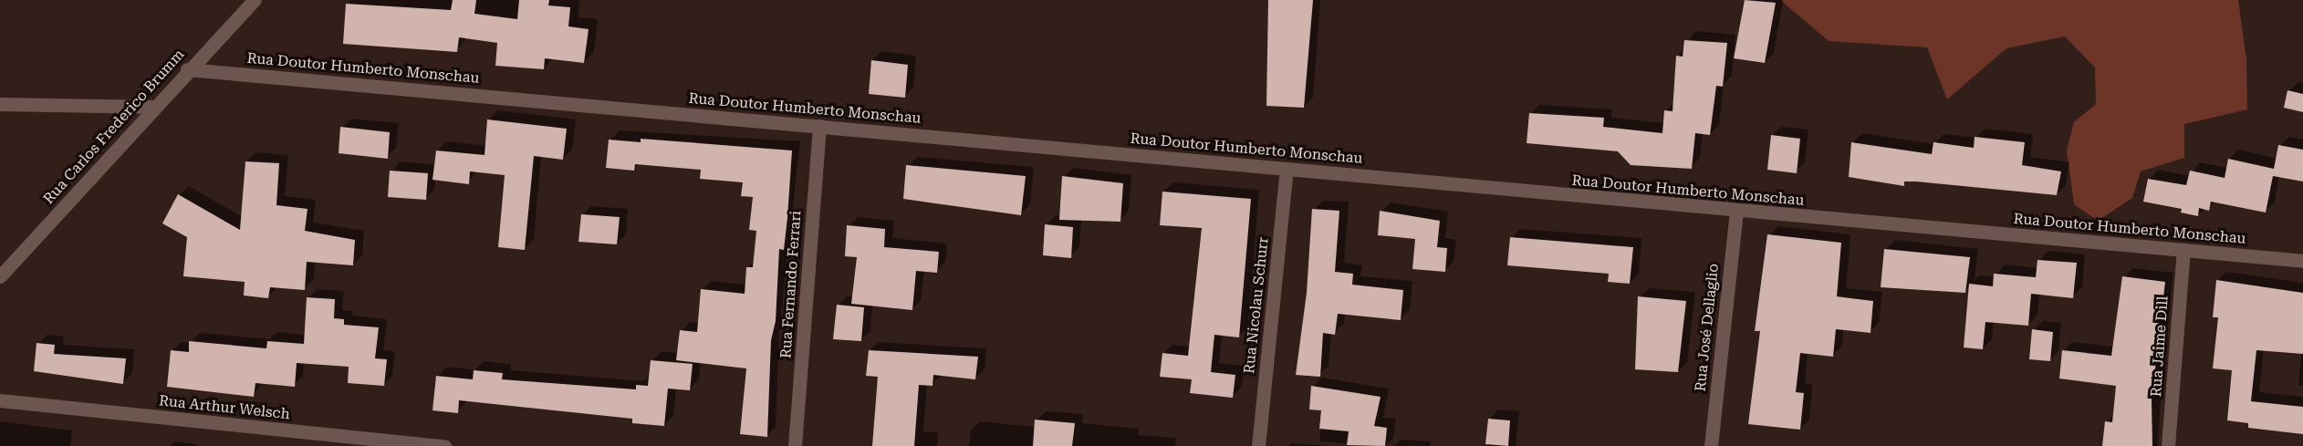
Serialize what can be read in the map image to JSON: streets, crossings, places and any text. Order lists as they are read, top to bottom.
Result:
{
  "streets": {
    "street": [
      "Rua Doutor Humberto Monschau",
      "Rua Carlos Frederico Brumm",
      "Rua Fernando Ferrari",
      "Rua Nicolau Schurr",
      "Rua José Dellaglio",
      "Rua Jaime Dill",
      "Rua Arthur Welsch"
    ]
  },
  "crossings": [
    ["Rua Doutor Humberto Monschau", "Rua Carlos Frederico Brumm"],
    ["Rua Doutor Humberto Monschau", "Rua Fernando Ferrari"],
    ["Rua Doutor Humberto Monschau", "Rua Nicolau Schurr"],
    ["Rua Doutor Humberto Monschau", "Rua José Dellaglio"],
    ["Rua Doutor Humberto Monschau", "Rua Jaime Dill"]
  ]
}
